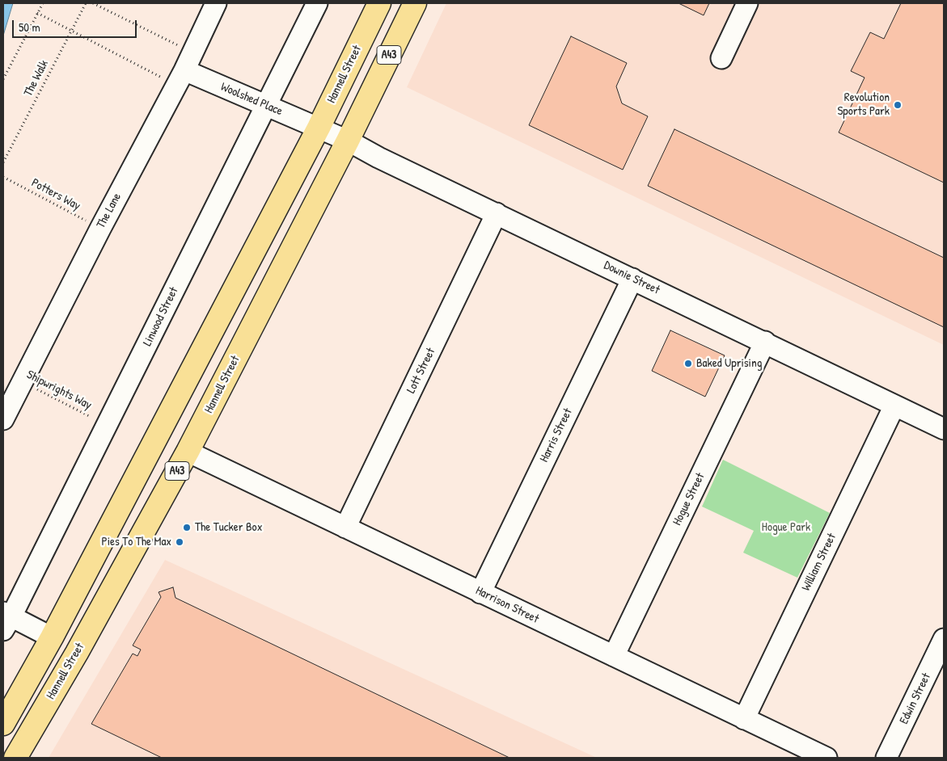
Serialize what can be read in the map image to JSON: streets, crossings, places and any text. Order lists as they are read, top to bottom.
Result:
{
  "streets": {
    "highway": ["A43", "Hannell Street"],
    "street": [
      "Woolshed Place",
      "The Lane",
      "Downie Street",
      "Linwood Street",
      "Lott Street",
      "Harris Street",
      "Hogue Street",
      "William Street",
      "Harrison Street",
      "Edwin Street"
    ],
    "path": ["The Walk", "Potters Way", "Shipwrights Way"]
  },
  "crossings": [
    ["Hannell Street", "Woolshed Place"],
    ["Hannell Street", "Downie Street"],
    ["Hannell Street", "Harrison Street"],
    ["Woolshed Place", "The Lane"],
    ["Woolshed Place", "Downie Street"],
    ["Woolshed Place", "Linwood Street"],
    ["Potters Way", "The Lane"],
    ["The Lane", "Shipwrights Way"],
    ["Downie Street", "Lott Street"],
    ["Downie Street", "Harris Street"],
    ["Downie Street", "Hogue Street"],
    ["Downie Street", "William Street"],
    ["Linwood Street", "Shipwrights Way"],
    ["Lott Street", "Harrison Street"],
    ["Harris Street", "Harrison Street"],
    ["Hogue Street", "Harrison Street"],
    ["William Street", "Harrison Street"]
  ],
  "parks": ["Hogue Park"],
  "places": [
    "Revolution Sports Park",
    "Baked Uprising",
    "The Tucker Box",
    "Pies To The Max"
  ],
  "scale_bar": "50 m"
}
